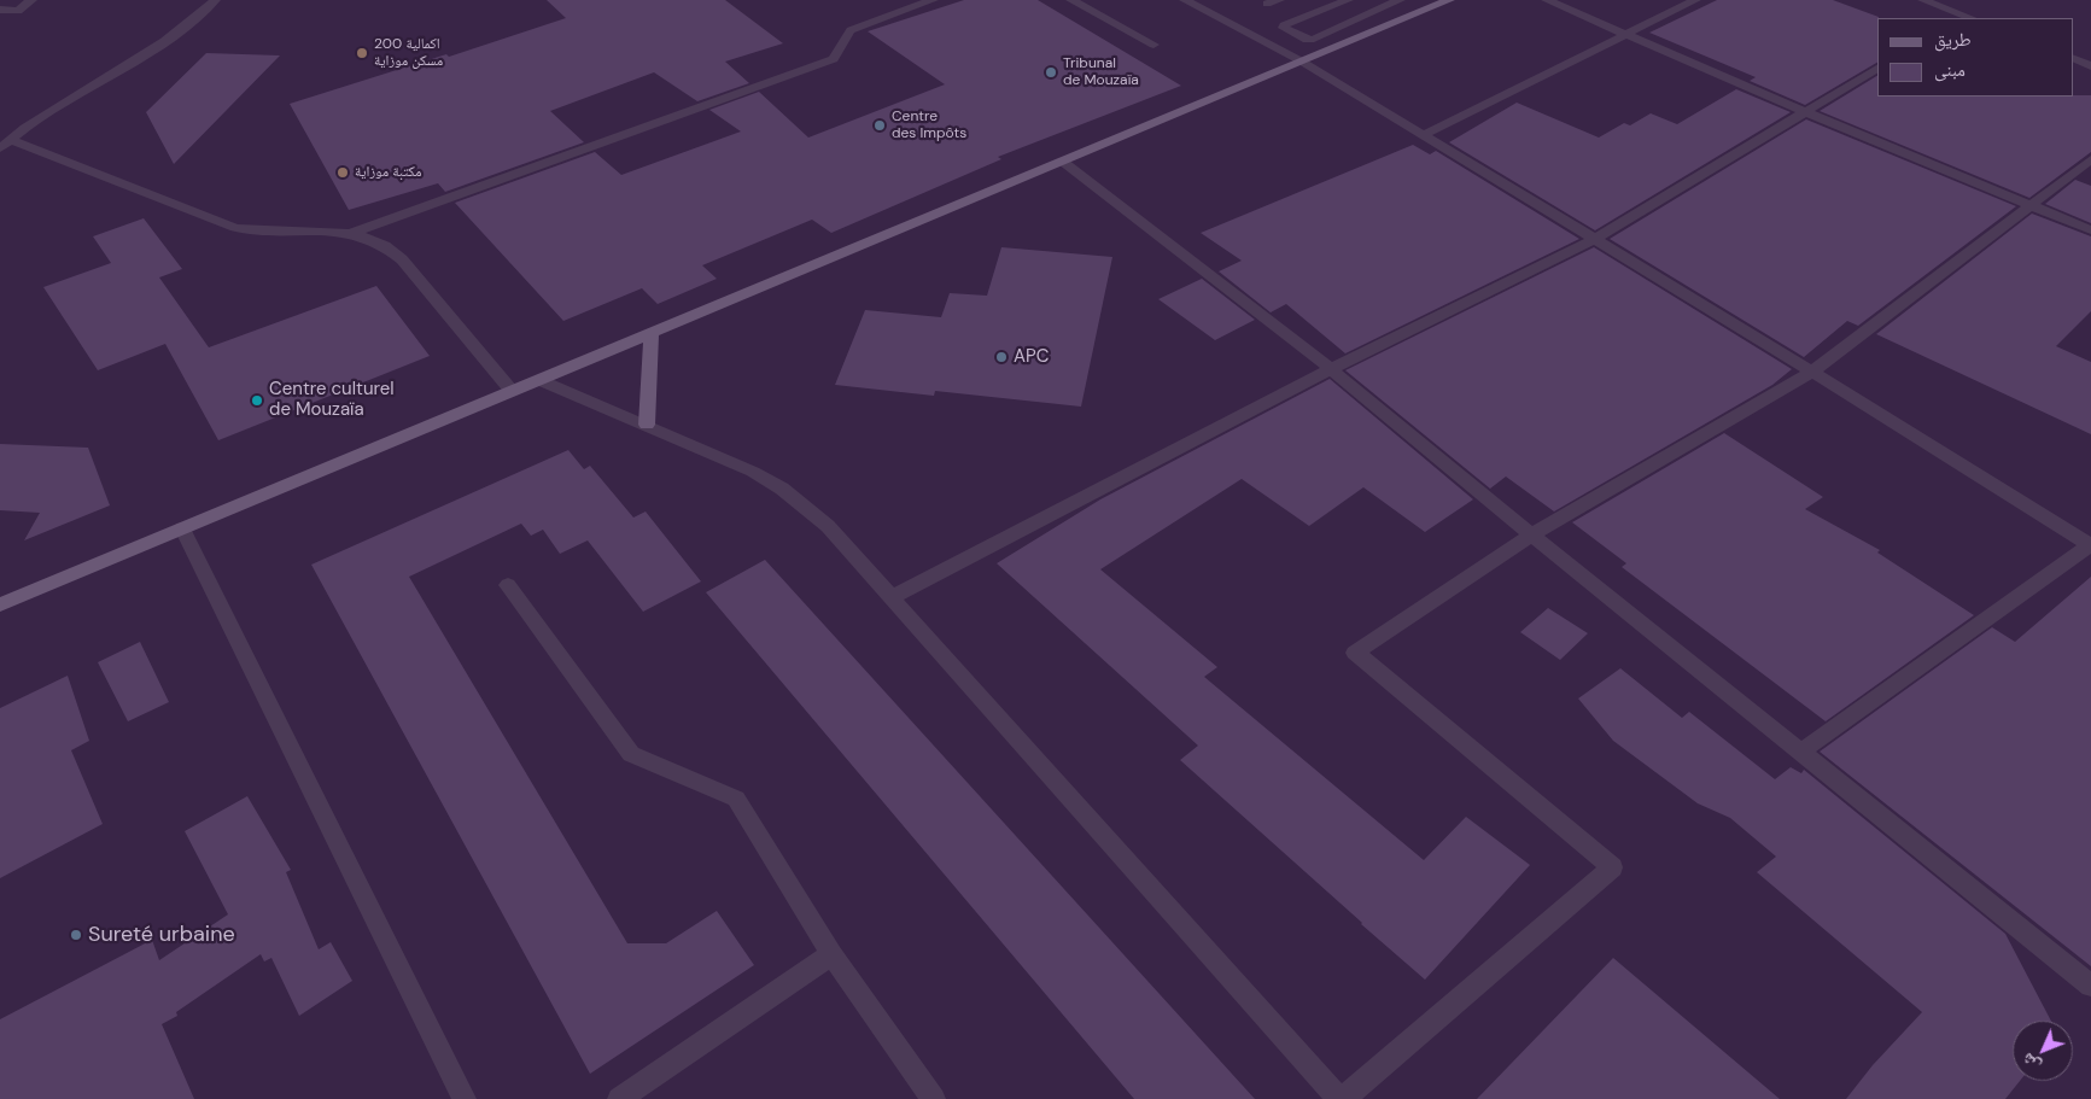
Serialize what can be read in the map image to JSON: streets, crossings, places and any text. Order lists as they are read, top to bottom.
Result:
{
  "places": [
    "اكمالية 200 مسكن موزاية",
    "Tribunal de Mouzaïa",
    "Centre des Impôts",
    "مكتبة موزاية",
    "APC",
    "Centre culturel de Mouzaïa",
    "Sureté urbaine"
  ],
  "legend": ["طريق", "مبنى"],
  "north": "bottom left"
}
